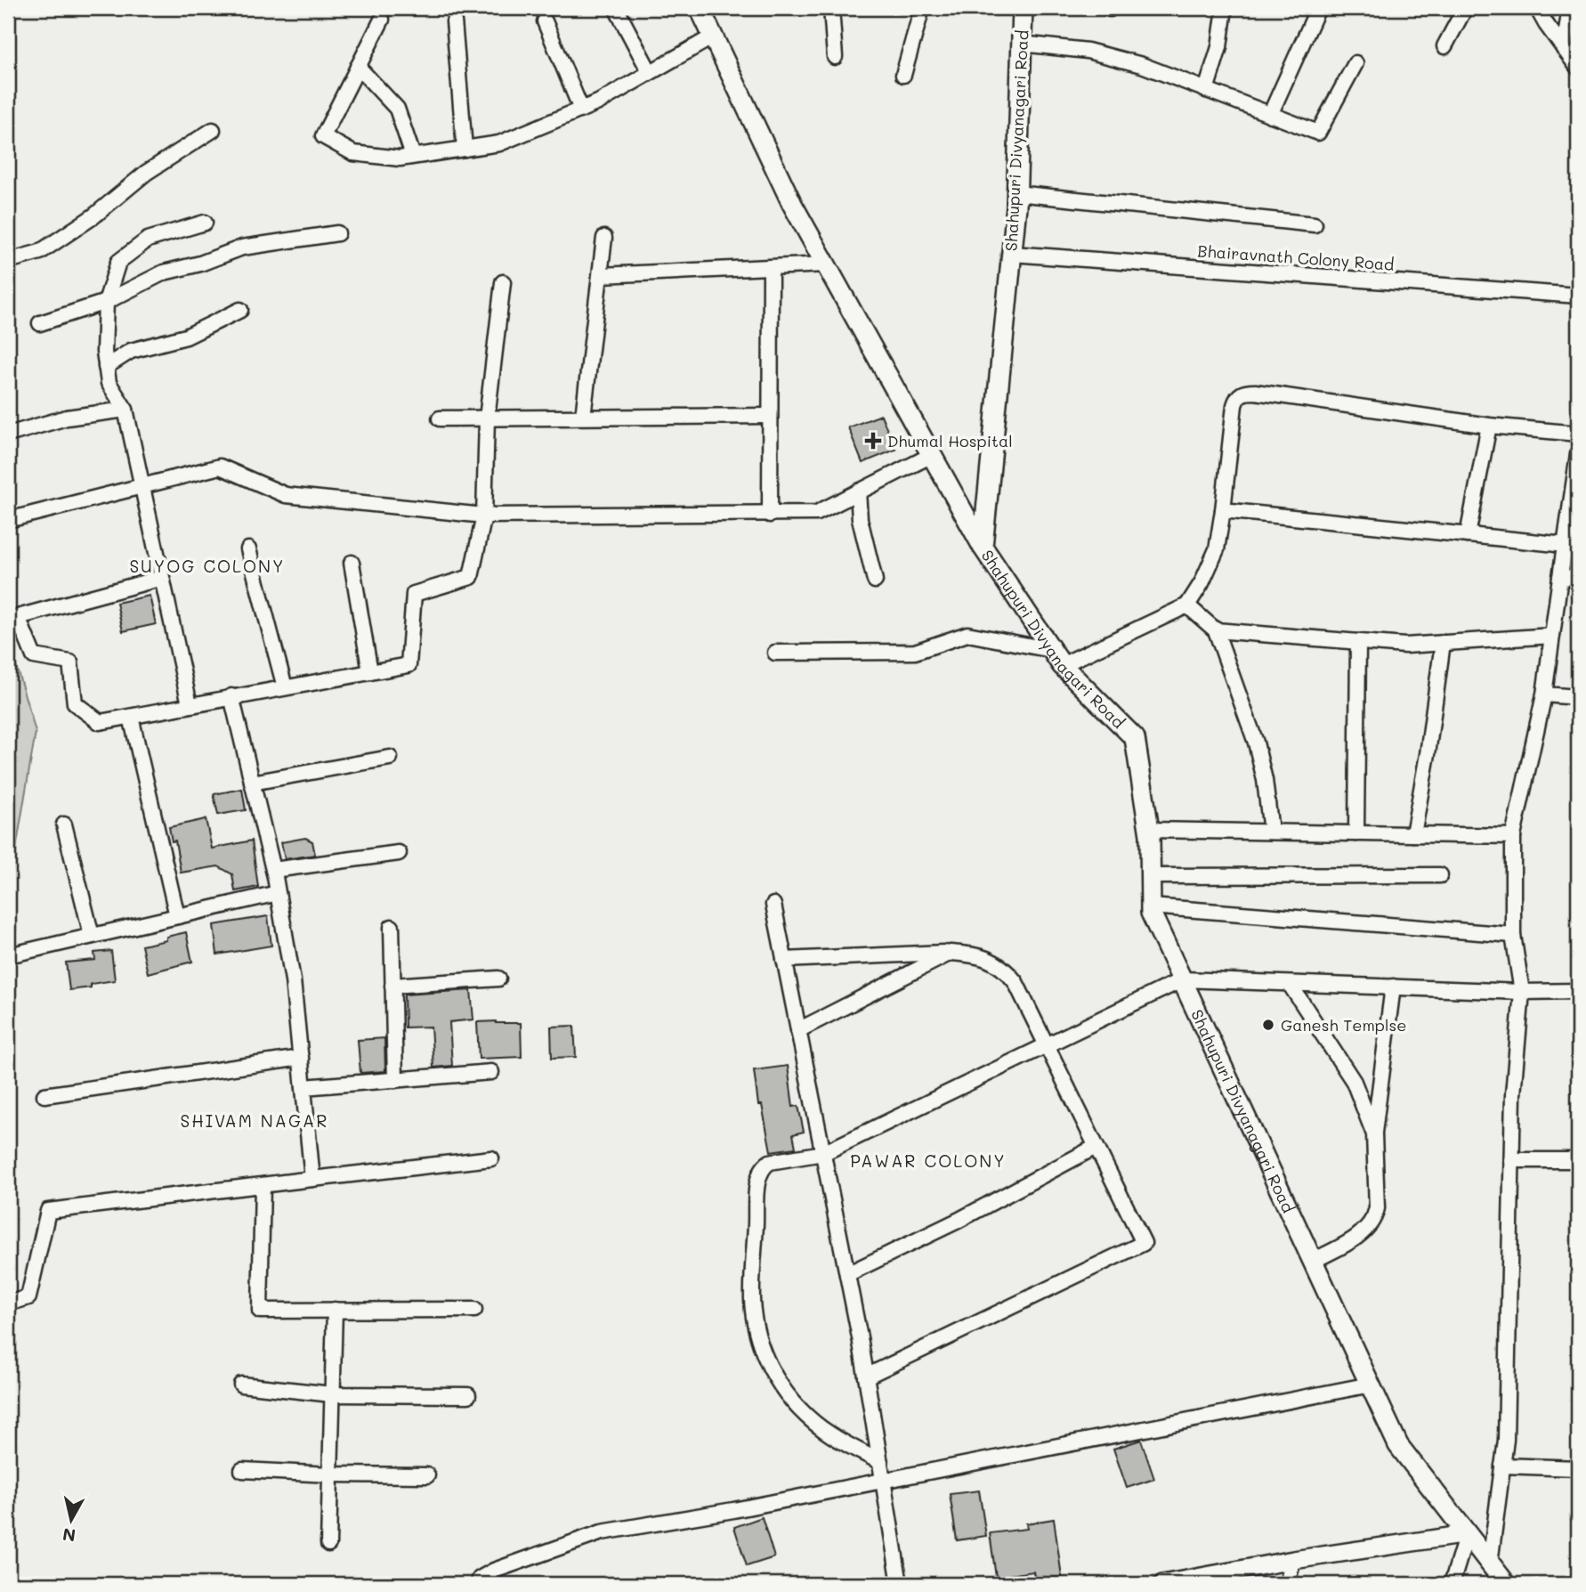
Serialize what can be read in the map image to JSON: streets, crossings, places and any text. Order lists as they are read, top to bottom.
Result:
{
  "streets": {
    "main road": ["Shahupuri Divyanagari Road"],
    "street": ["Bhairavnath Colony Road"]
  },
  "crossings": [
    ["Shahupuri Divyanagari Road", "Bhairavnath Colony Road"]
  ],
  "districts": ["SUYOG COLONY", "SHIVAM NAGAR", "PAWAR COLONY"],
  "places": {
    "health": ["Dhumal Hospital"],
    "other": ["Ganesh Templse"]
  },
  "north": "bottom"
}
